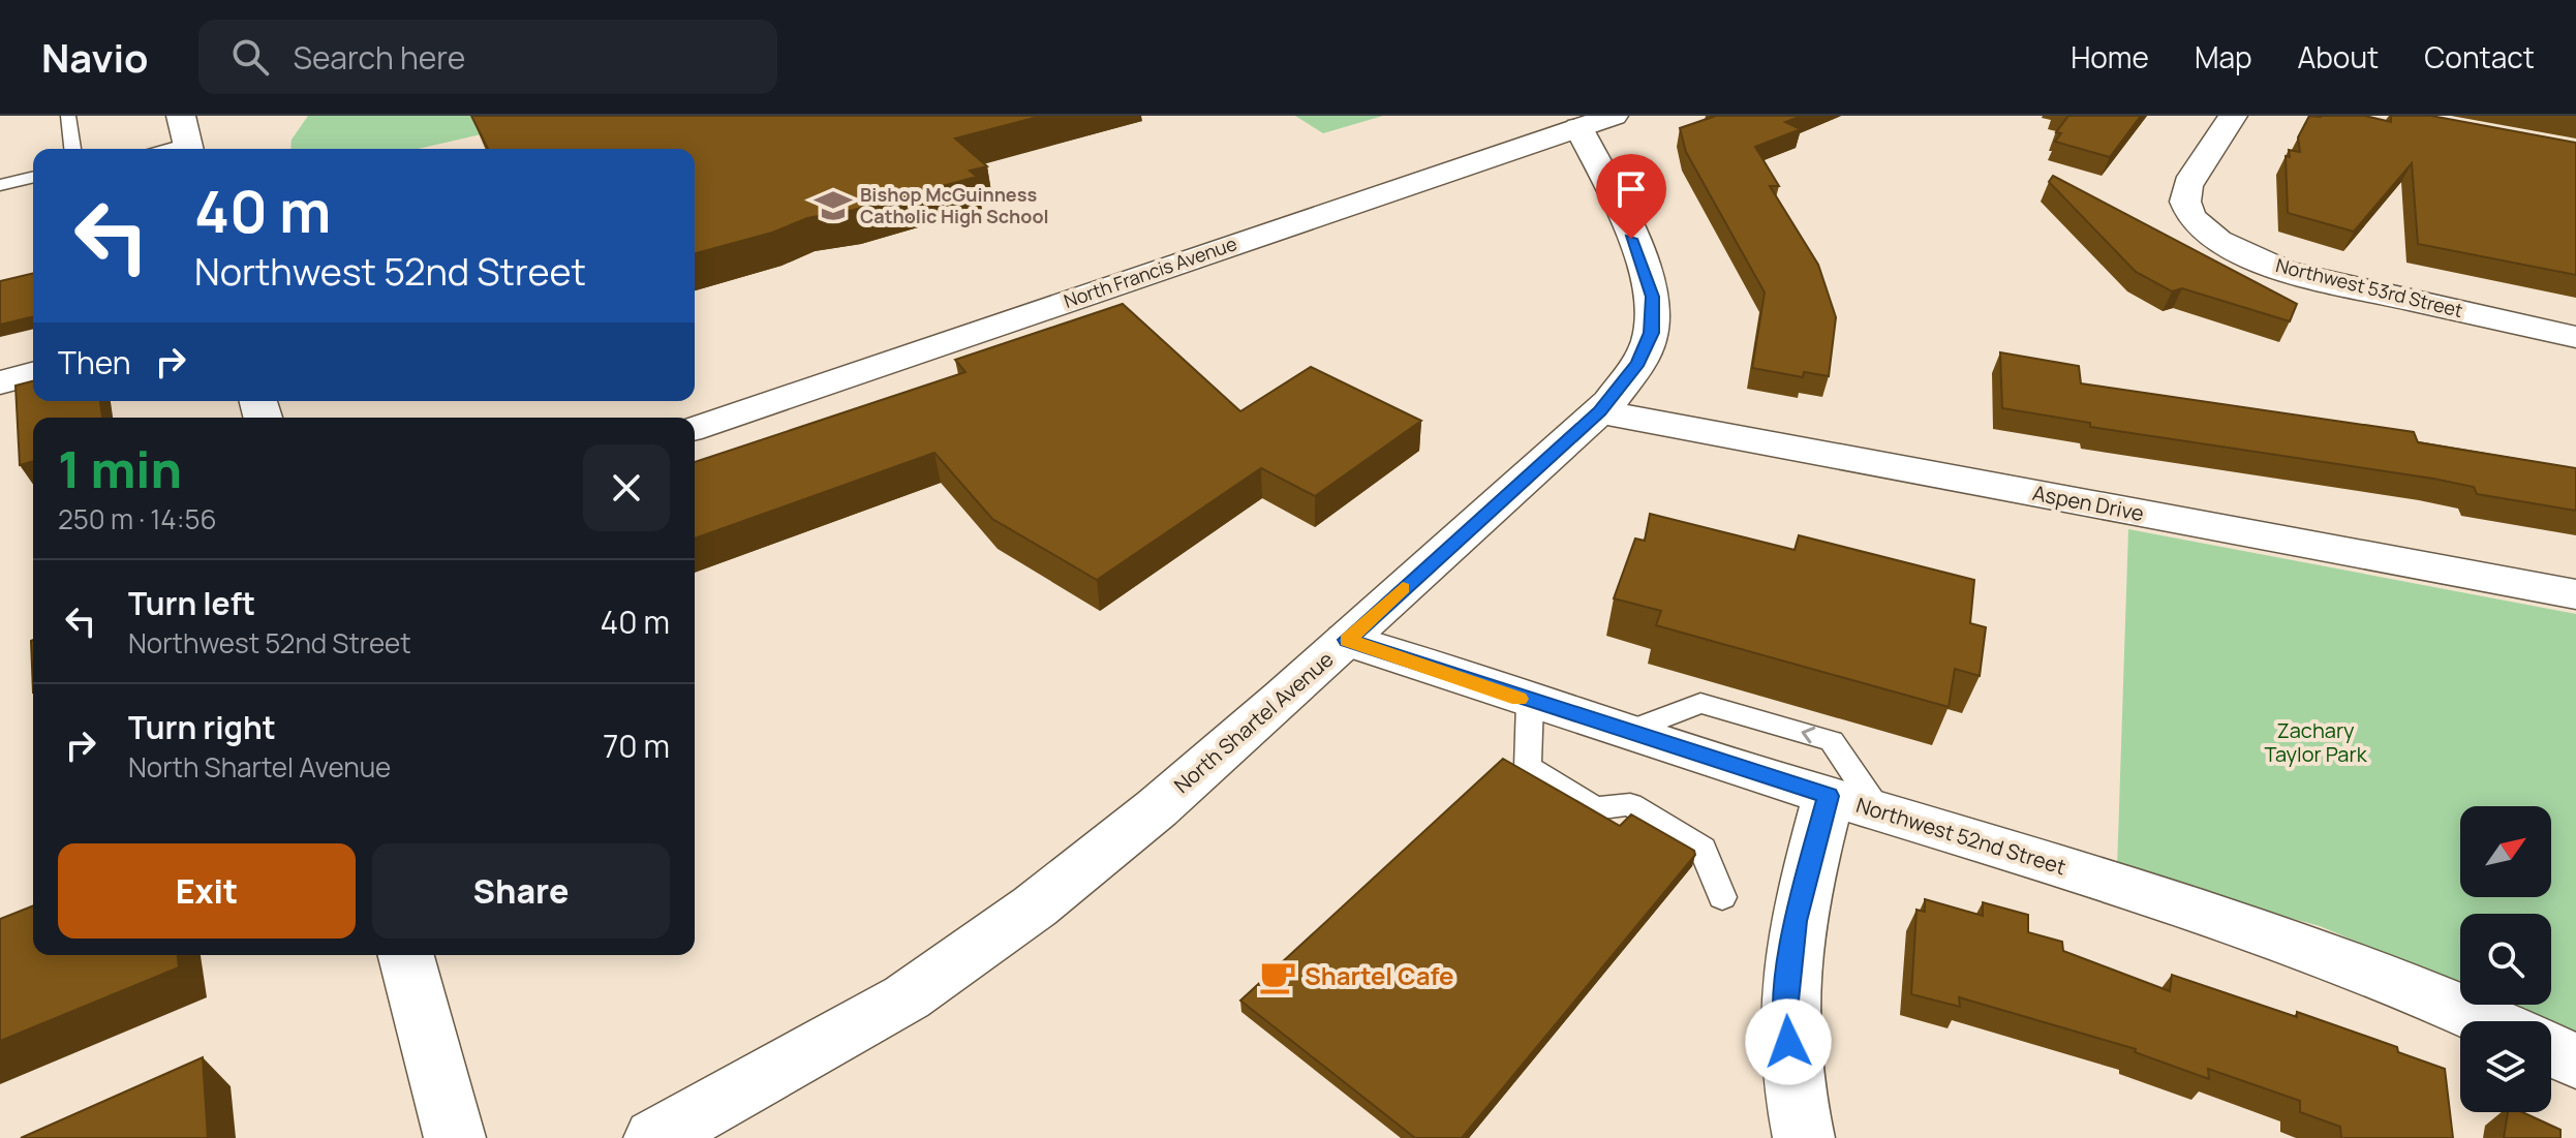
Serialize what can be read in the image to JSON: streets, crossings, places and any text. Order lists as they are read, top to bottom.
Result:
{
  "streets": {
    "street": [
      "North Francis Avenue",
      "Northwest 53rd Street",
      "Aspen Drive",
      "North Shartel Avenue",
      "Northwest 52nd Street"
    ]
  },
  "crossings": [
    ["North Francis Avenue", "North Shartel Avenue"],
    ["Aspen Drive", "North Shartel Avenue"],
    ["North Shartel Avenue", "Northwest 52nd Street"]
  ],
  "parks": ["Zachary Taylor Park"],
  "places": {
    "school or university": ["Bishop McGuinness Catholic High School"],
    "cafe": ["Shartel Cafe"]
  },
  "north": "top right",
  "page": {
    "header": "Navio",
    "search": "Search here",
    "nav": [
      "Home",
      "Map",
      "About",
      "Contact"
    ],
    "turn": ["40 m", "Northwest 52nd Street"],
    "then": "Then",
    "heading": ["1 min", "250 m · 14:56"],
    "list": [
      {
        "name": "Turn left",
        "note": "Northwest 52nd Street",
        "value": "40 m"
      },
      {
        "name": "Turn right",
        "note": "North Shartel Avenue",
        "value": "70 m"
      }
    ],
    "buttons": ["Exit", "Share"]
  }
}
